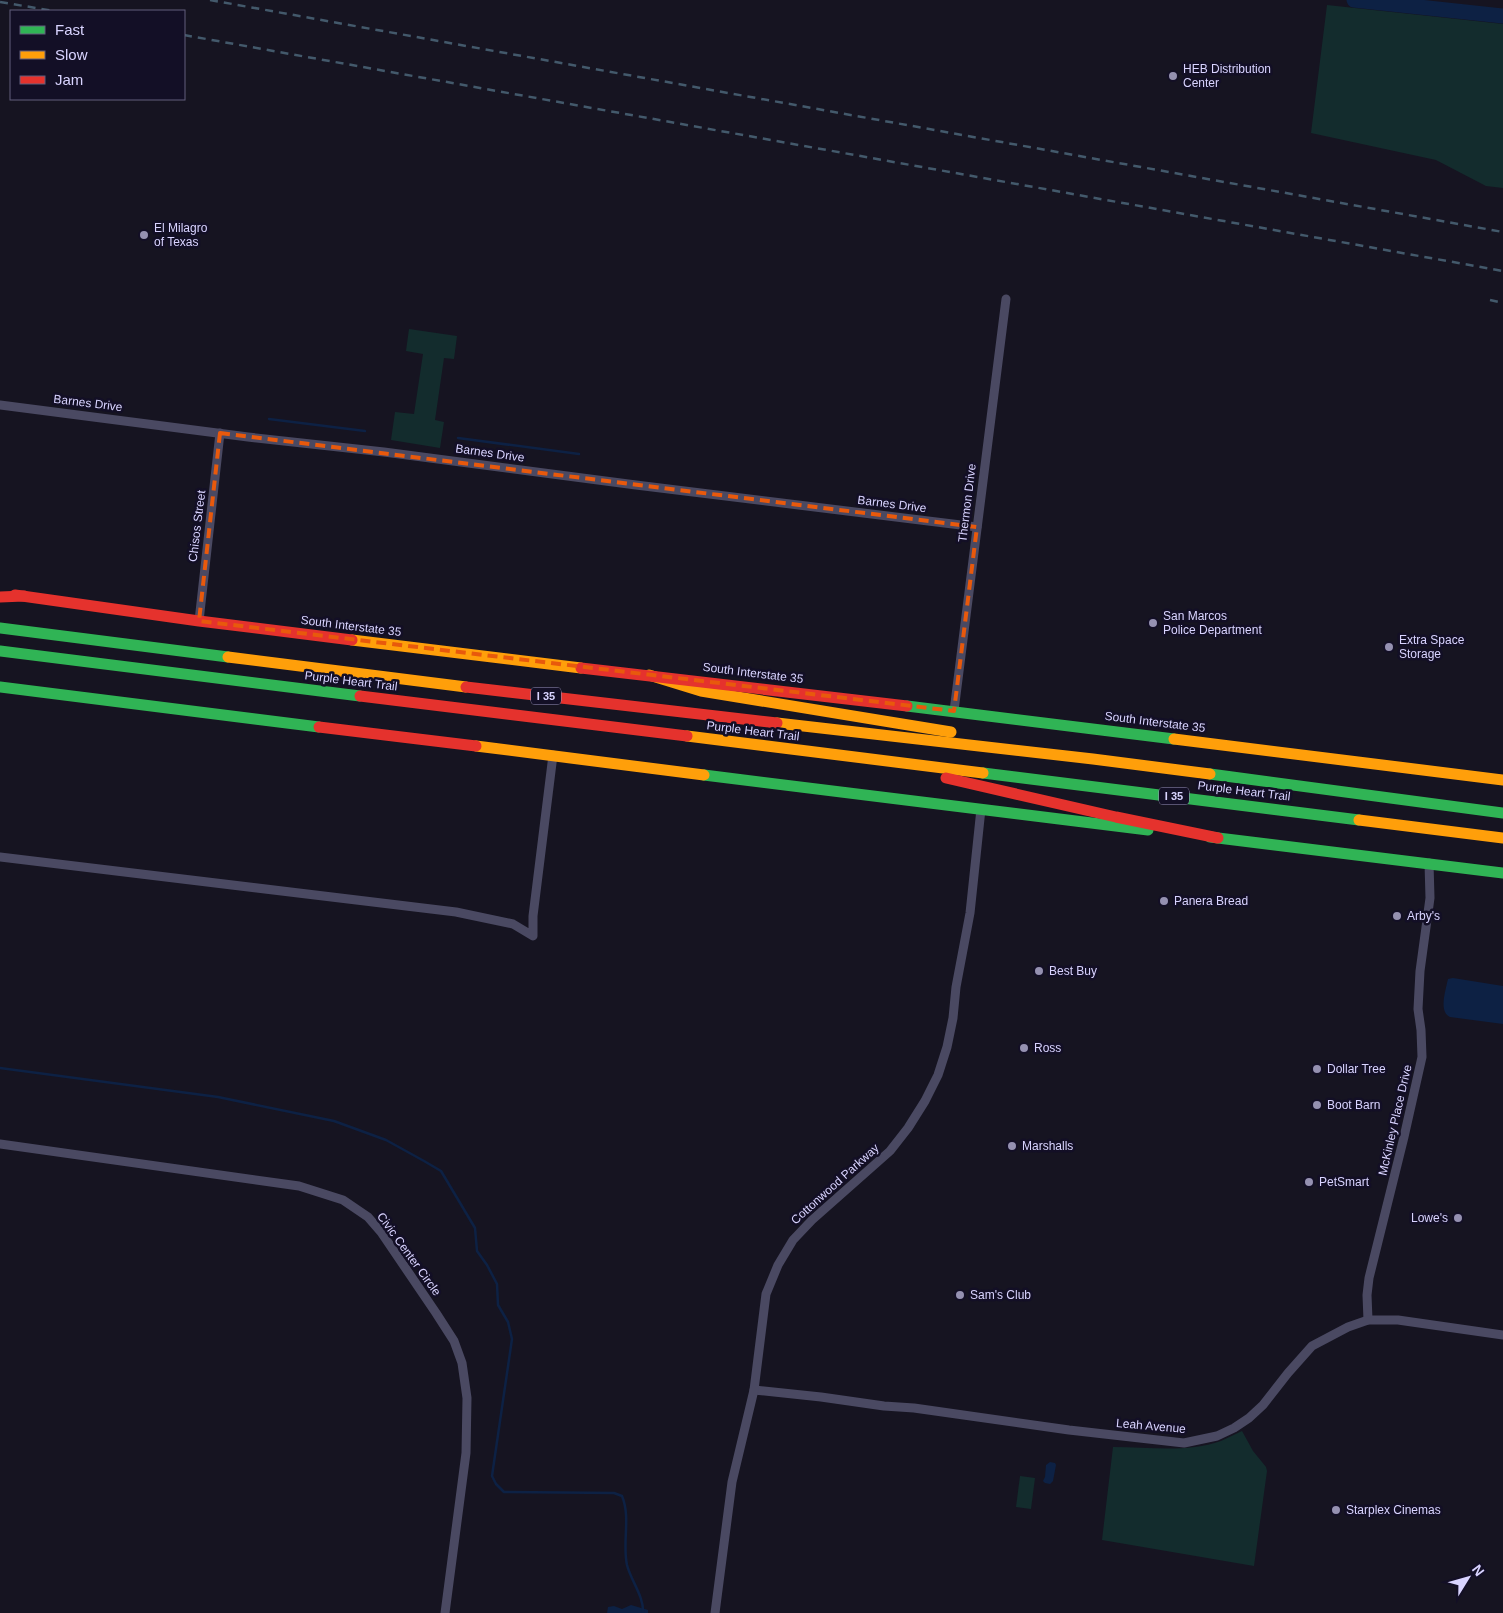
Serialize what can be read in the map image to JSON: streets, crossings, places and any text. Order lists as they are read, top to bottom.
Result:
{
  "streets": {
    "main road": ["South Interstate 35", "Purple Heart Trail", "I 35"],
    "street": [
      "Barnes Drive",
      "Thermon Drive",
      "Chisos Street",
      "McKinley Place Drive",
      "Cottonwood Parkway",
      "Civic Center Circle",
      "Leah Avenue"
    ]
  },
  "crossings": [
    ["Barnes Drive", "Thermon Drive"],
    ["Barnes Drive", "Chisos Street"],
    ["Thermon Drive", "South Interstate 35"],
    ["Chisos Street", "South Interstate 35"],
    ["McKinley Place Drive", "Leah Avenue"],
    ["Cottonwood Parkway", "Leah Avenue"]
  ],
  "places": [
    "HEB Distribution Center",
    "El Milagro of Texas",
    "San Marcos Police Department",
    "Extra Space Storage",
    "Panera Bread",
    "Arby's",
    "Best Buy",
    "Ross",
    "Dollar Tree",
    "Boot Barn",
    "Marshalls",
    "PetSmart",
    "Lowe's",
    "Sam's Club",
    "Starplex Cinemas"
  ],
  "legend": ["Fast", "Slow", "Jam"],
  "north": "top right"
}
